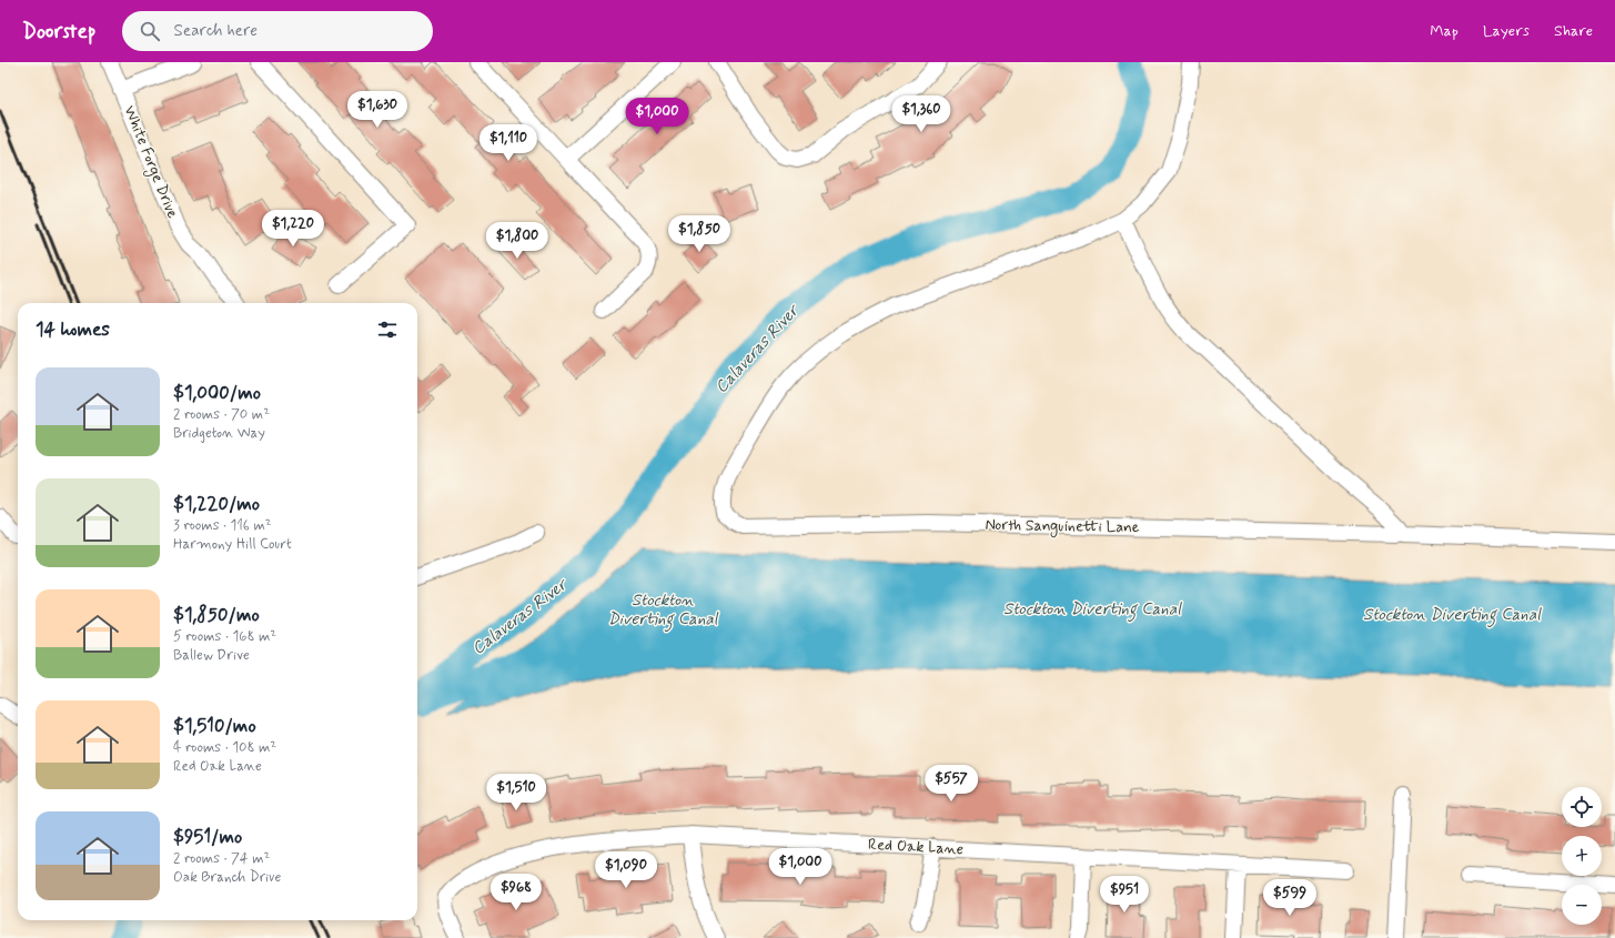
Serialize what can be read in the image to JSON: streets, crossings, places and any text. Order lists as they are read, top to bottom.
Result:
{
  "streets": {
    "street": ["White Forge Drive", "North Sanguinetti Lane", "Red Oak Lane"]
  },
  "water": ["Calaveras River", "Stockton Diverting Canal"],
  "page": {
    "header": "Doorstep",
    "search": "Search here",
    "nav": ["Map", "Layers", "Share"],
    "price": [
      "$1,630",
      "$1,360",
      "$1,000",
      "$1,110",
      "$1,220",
      "$1,850",
      "$1,800",
      "$557",
      "$1,510",
      "$1,000",
      "$1,090",
      "$968",
      "$951",
      "$599"
    ],
    "heading": "14 homes",
    "list": [
      {
        "name": "$1,000/mo",
        "note": "2 rooms · 70 m² · Bridgeton Way"
      },
      {
        "name": "$1,220/mo",
        "note": "3 rooms · 116 m² · Harmony Hill Court"
      },
      {
        "name": "$1,850/mo",
        "note": "5 rooms · 168 m² · Ballew Drive"
      },
      {
        "name": "$1,510/mo",
        "note": "4 rooms · 108 m² · Red Oak Lane"
      },
      {
        "name": "$951/mo",
        "note": "2 rooms · 74 m² · Oak Branch Drive"
      }
    ],
    "map_buttons": ["+", "−"]
  }
}
